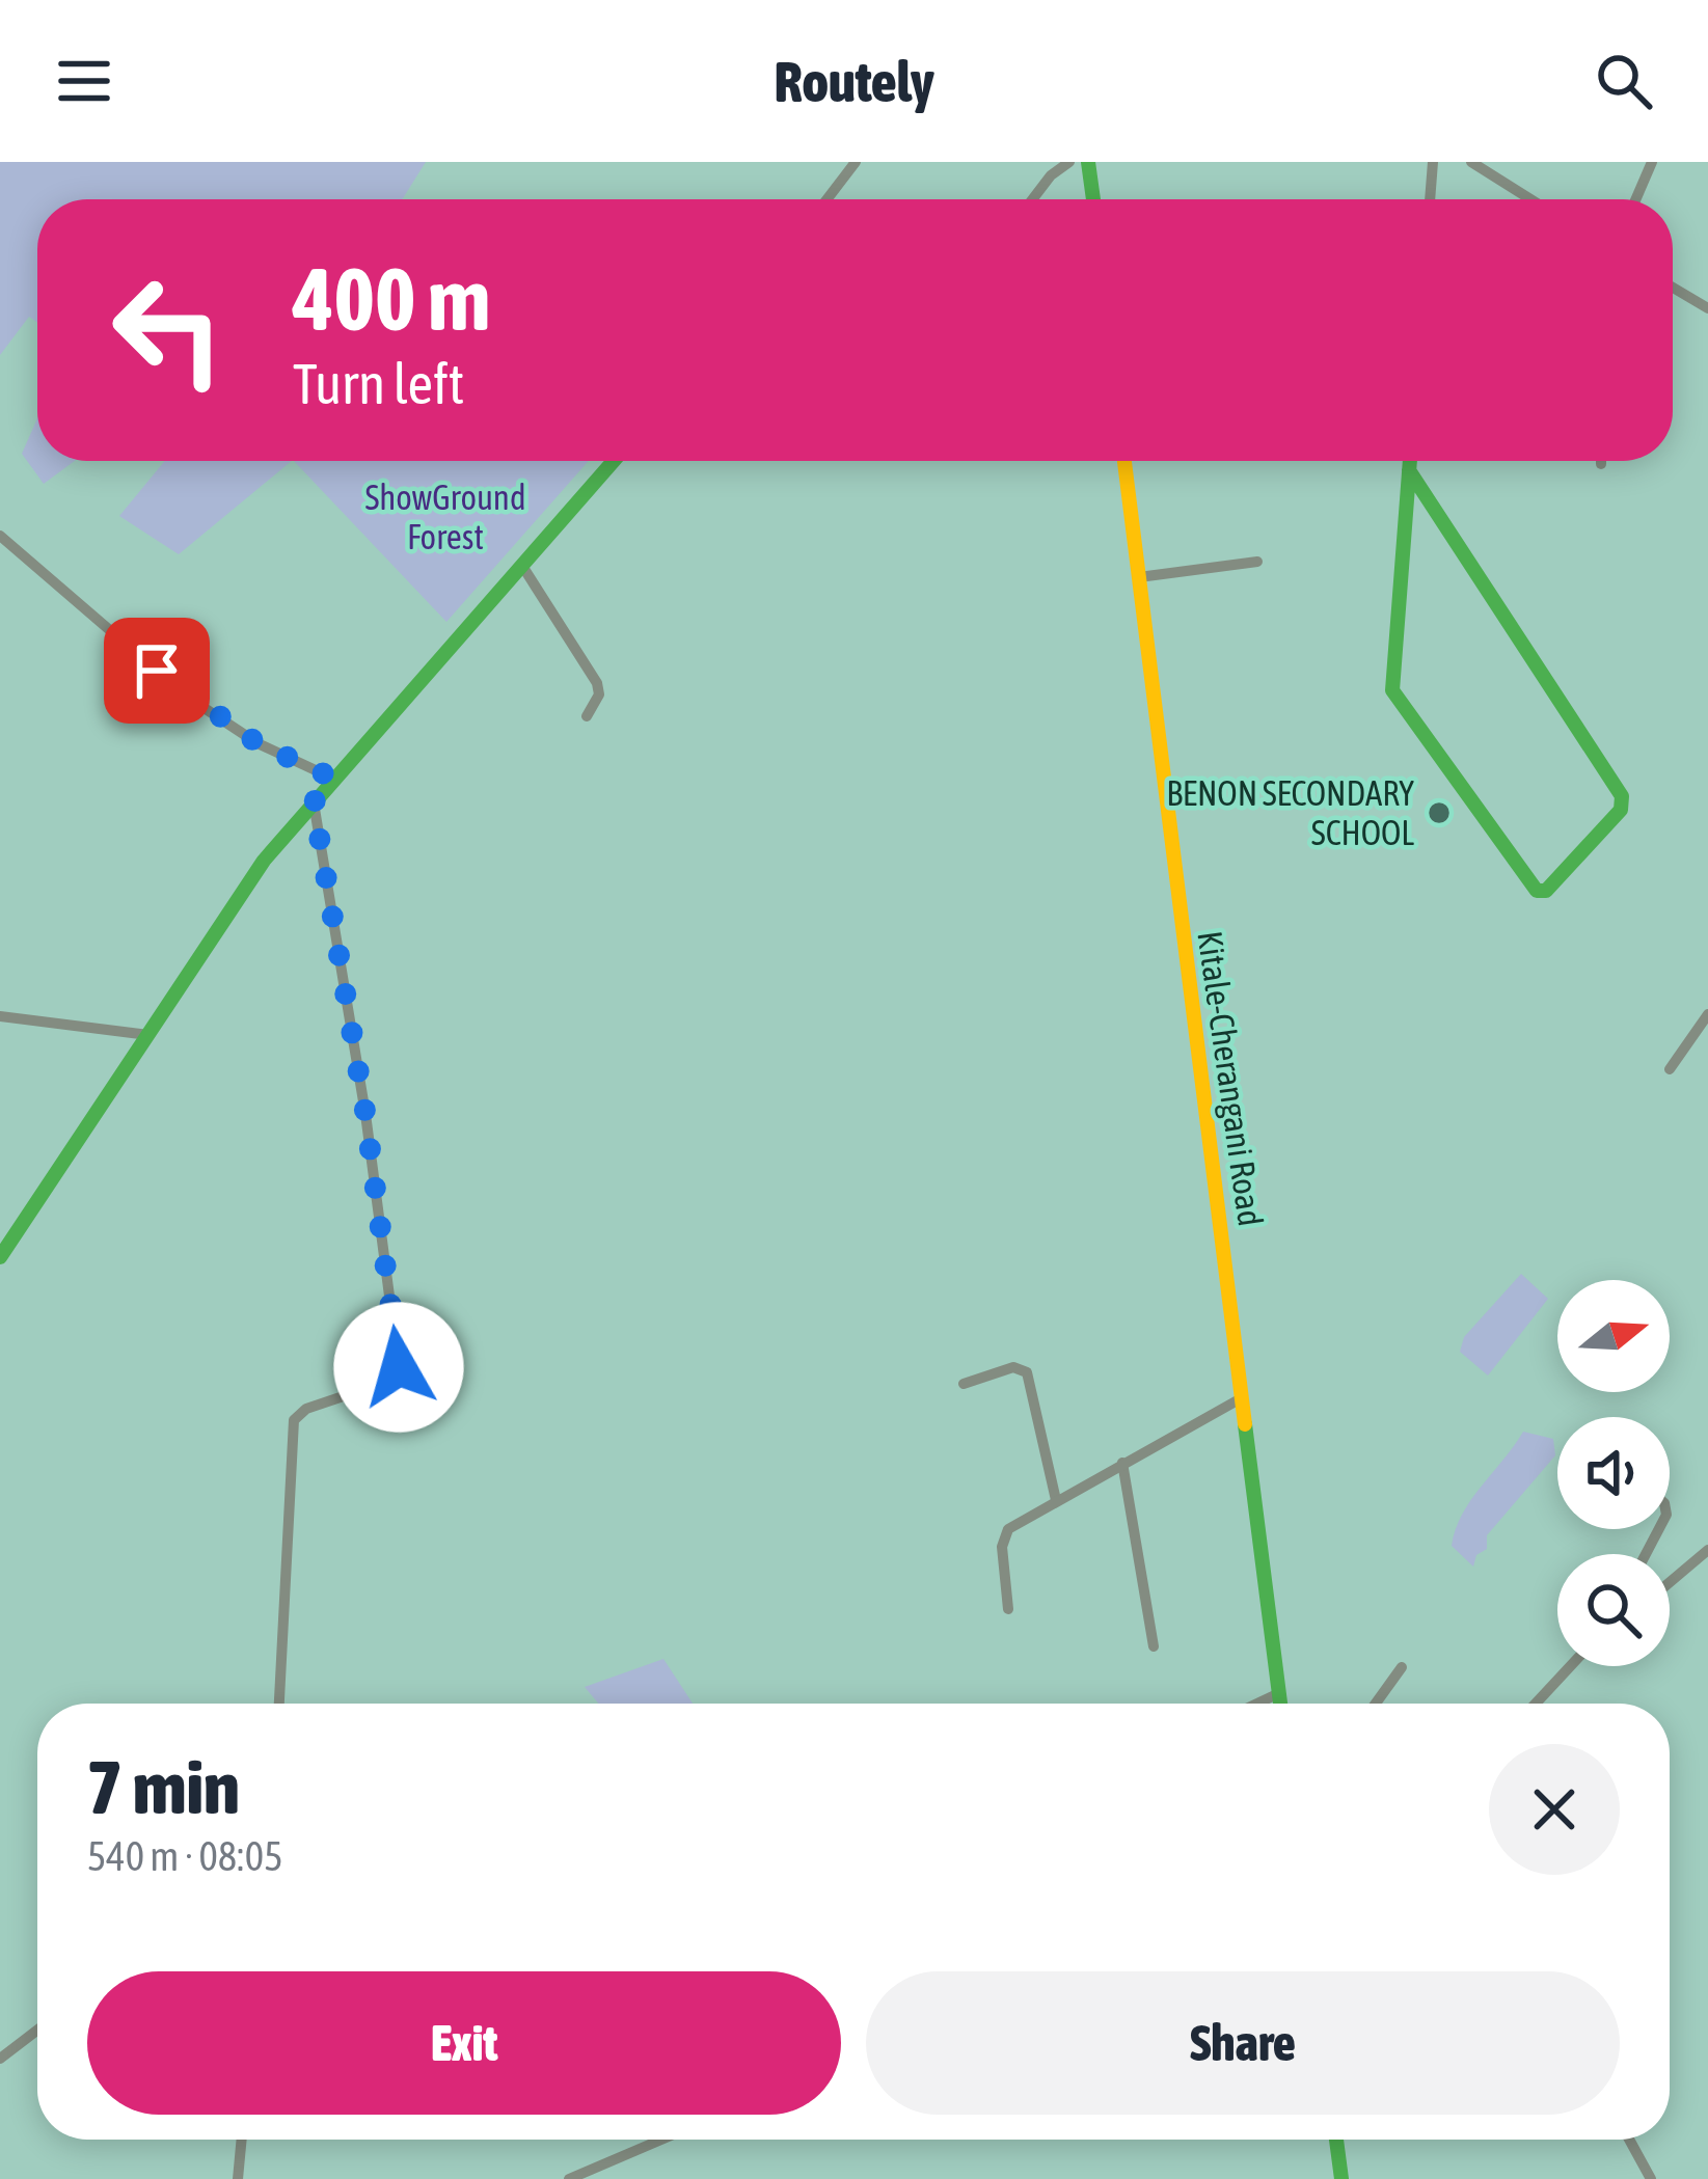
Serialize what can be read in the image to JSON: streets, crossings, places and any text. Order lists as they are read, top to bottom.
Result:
{
  "streets": {
    "street": ["Kitale-Cherangani Road"]
  },
  "parks": ["ShowGround Forest"],
  "places": ["BENON SECONDARY SCHOOL"],
  "north": "right",
  "page": {
    "header": "Routely",
    "turn": ["400 m", "Turn left"],
    "heading": ["7 min", "540 m · 08:05"],
    "buttons": ["Exit", "Share"]
  }
}
